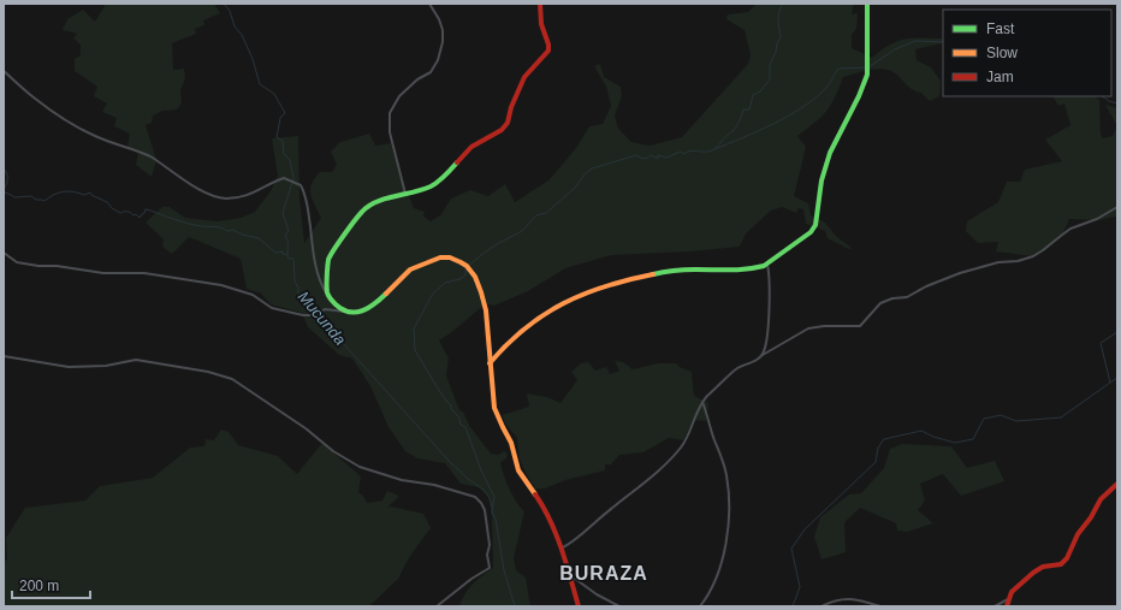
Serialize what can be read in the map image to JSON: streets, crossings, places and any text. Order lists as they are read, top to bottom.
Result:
{
  "districts": ["BURAZA"],
  "water": ["Mucunda"],
  "legend": ["Fast", "Slow", "Jam"],
  "scale_bar": "200 m"
}
